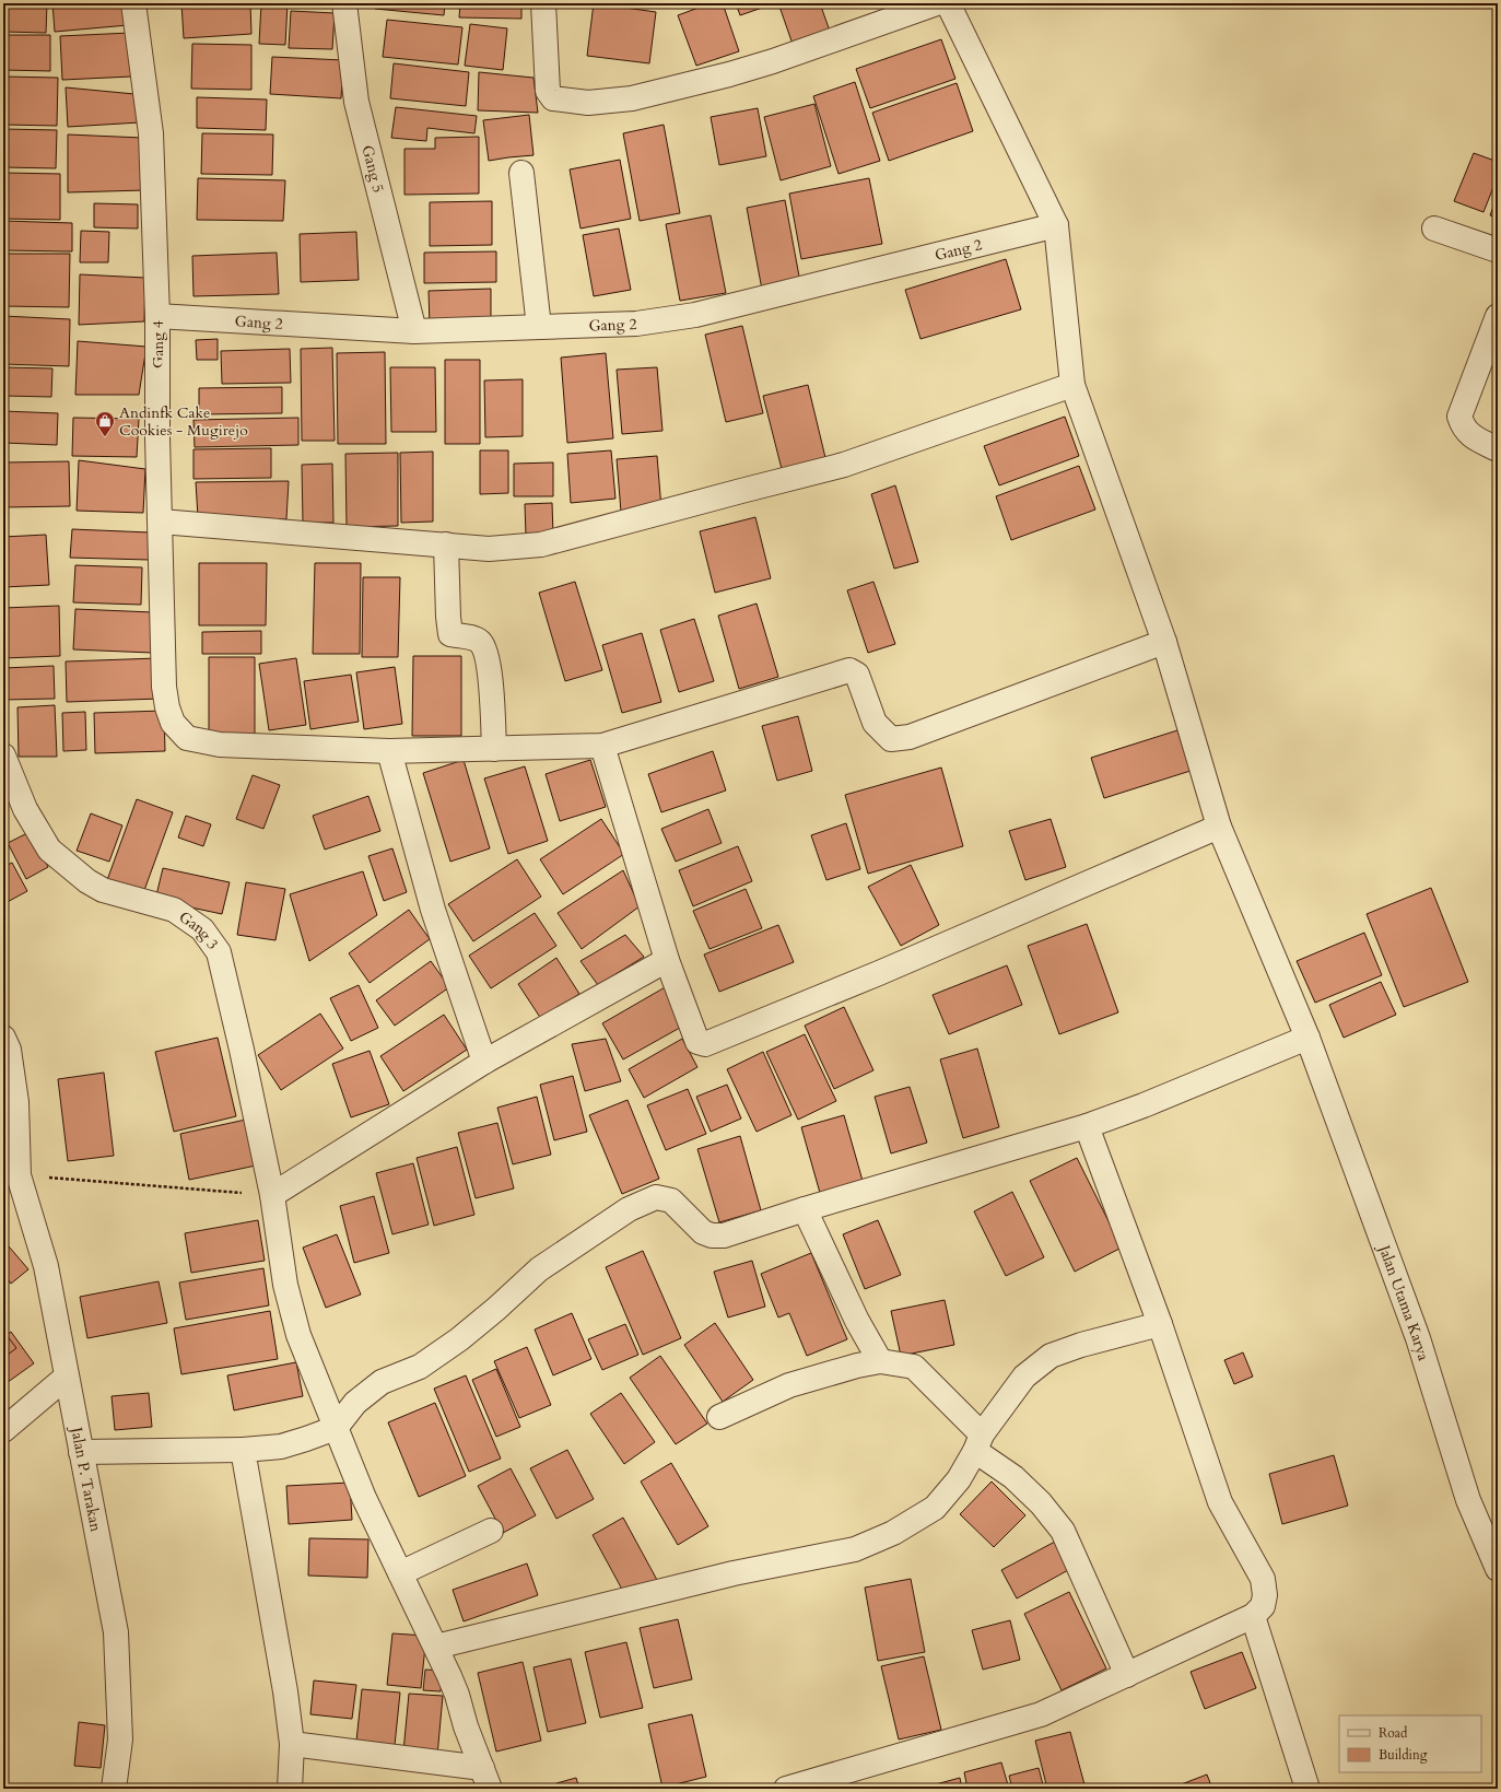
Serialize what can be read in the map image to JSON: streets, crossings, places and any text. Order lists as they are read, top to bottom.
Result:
{
  "streets": {
    "street": [
      "Gang 5",
      "Gang 2",
      "Gang 4",
      "Gang 3",
      "Jalan Utama Karya",
      "Jalan P. Tarakan"
    ]
  },
  "crossings": [
    ["Gang 5", "Gang 2"],
    ["Gang 2", "Gang 4"],
    ["Gang 2", "Jalan Utama Karya"],
    ["Gang 4", "Jalan Utama Karya"]
  ],
  "places": {
    "shop": ["Andinfk Cake Cookies - Mugirejo"]
  },
  "legend": ["Road", "Building"]
}
